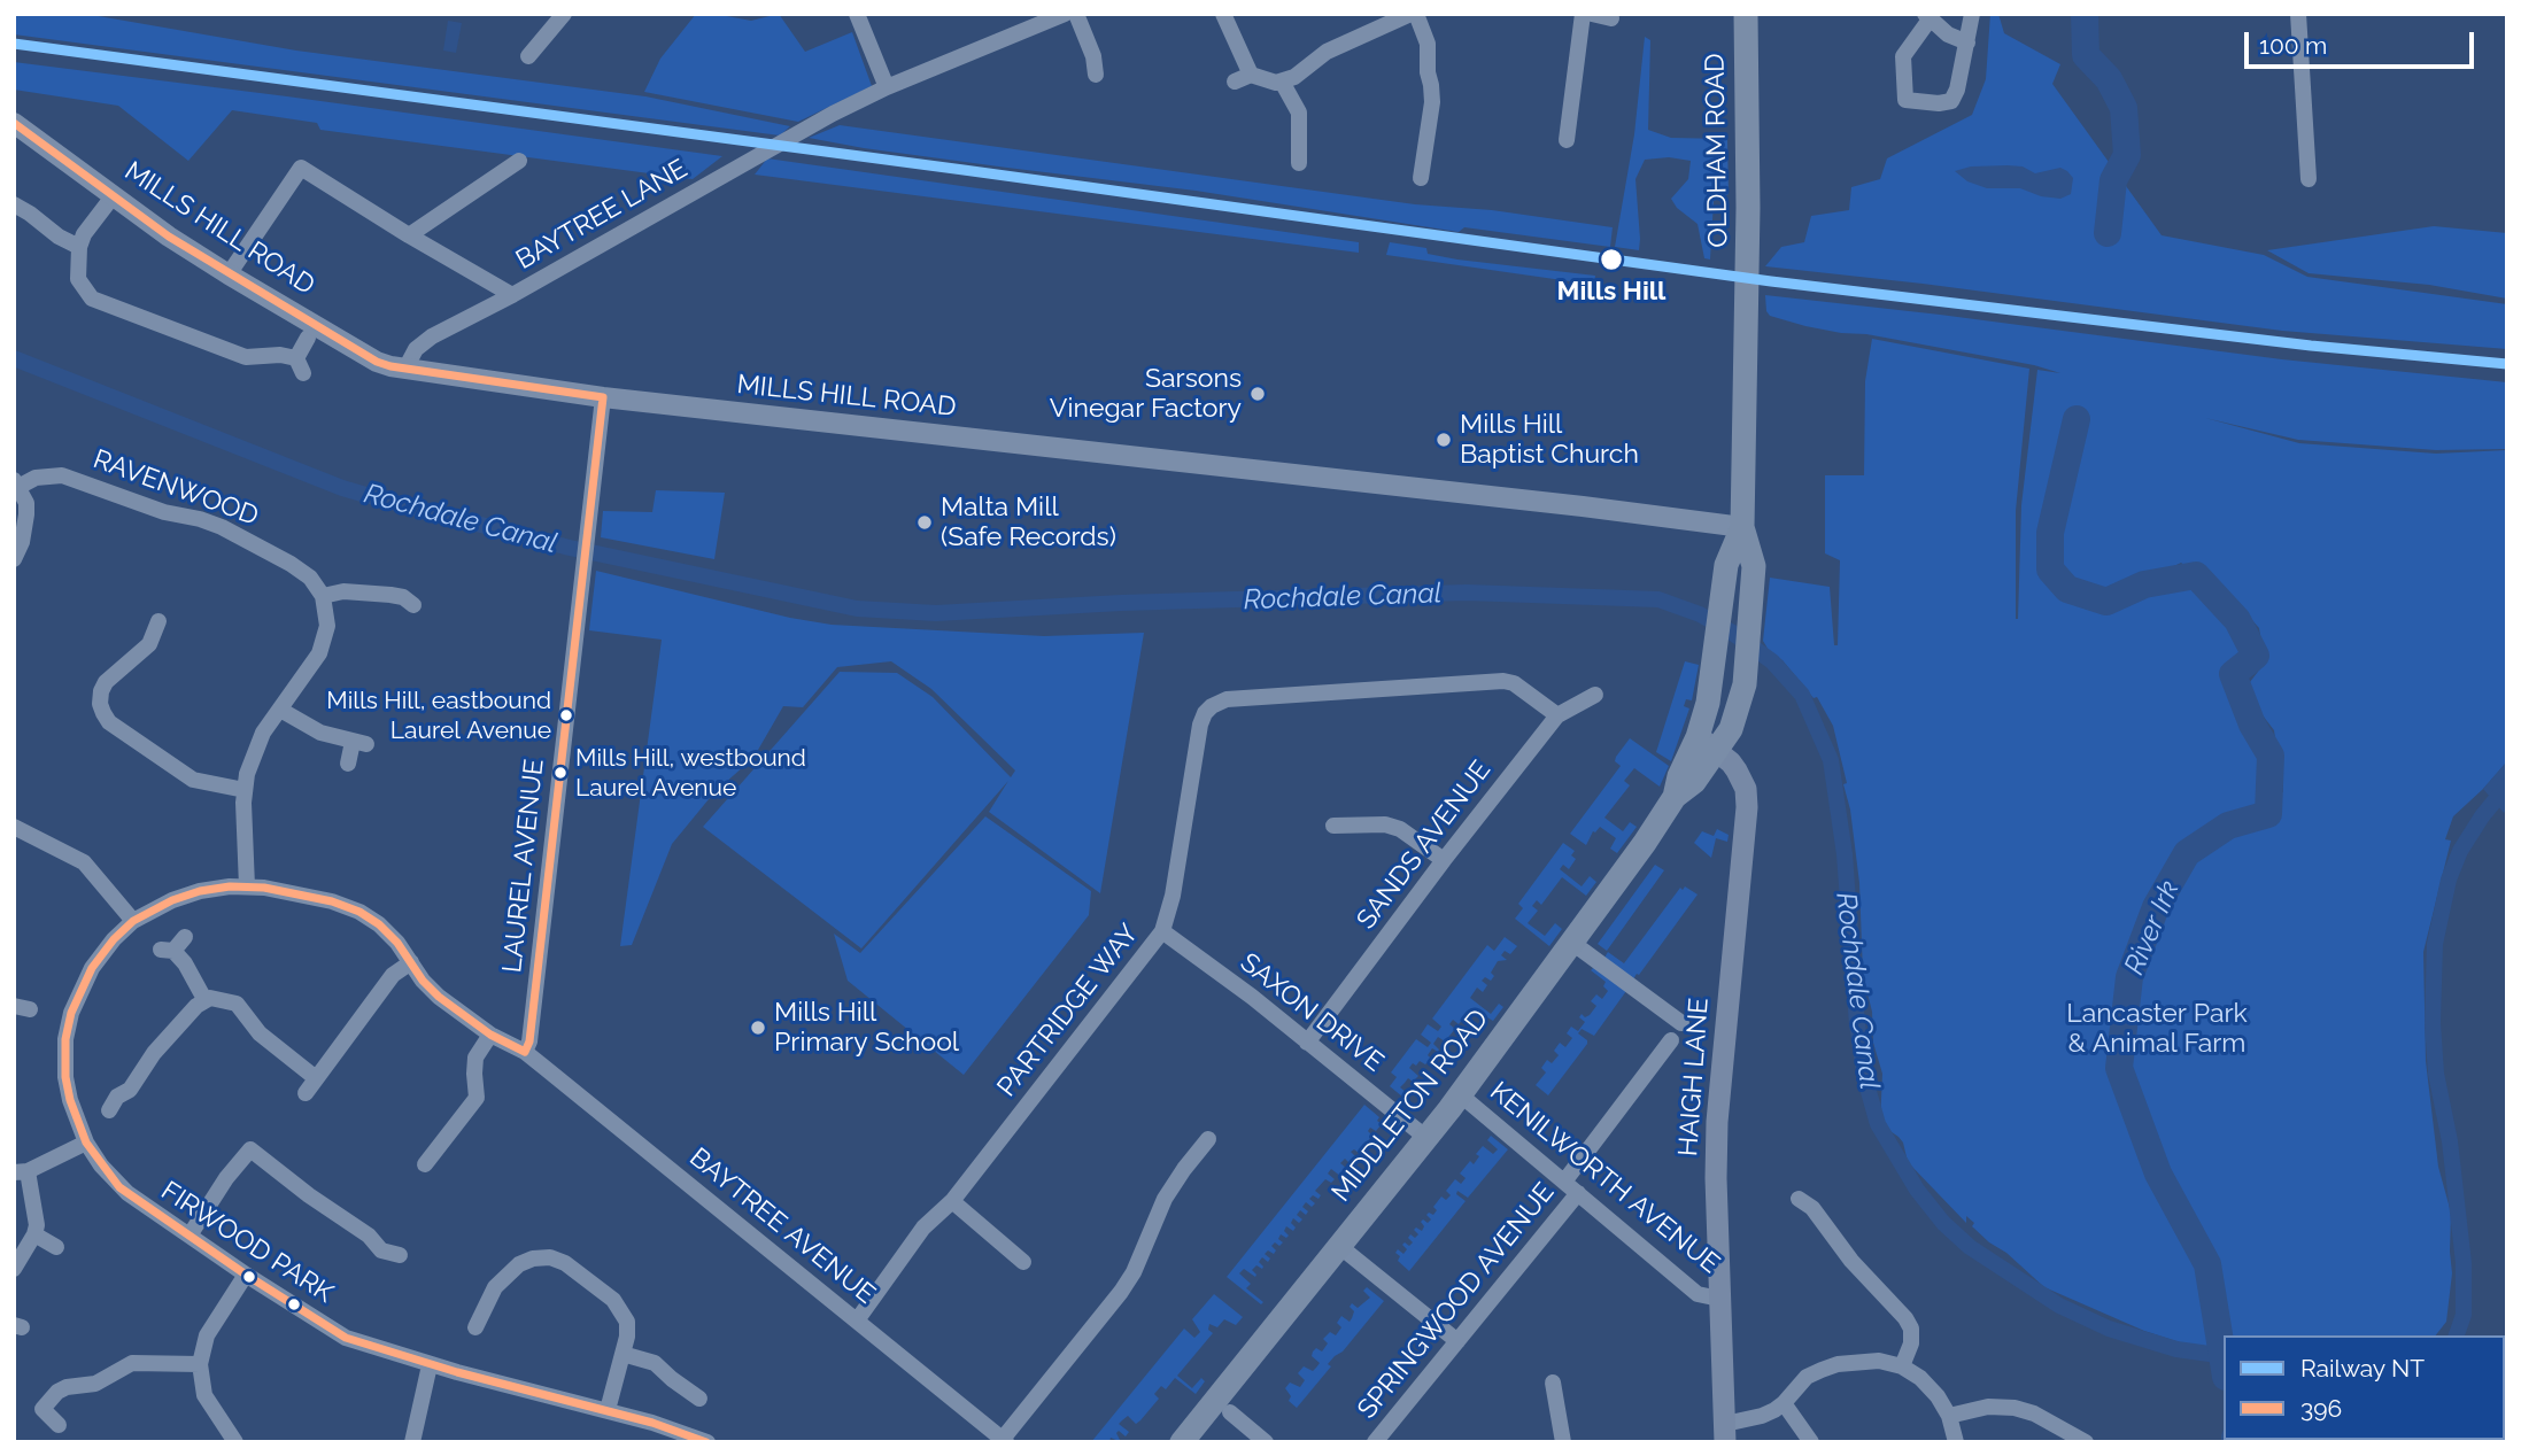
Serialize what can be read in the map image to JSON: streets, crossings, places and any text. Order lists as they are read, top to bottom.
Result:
{
  "streets": {
    "main road": ["OLDHAM ROAD", "HAIGH LANE", "MIDDLETON ROAD"],
    "street": [
      "BAYTREE LANE",
      "MILLS HILL ROAD",
      "RAVENWOOD",
      "SANDS AVENUE",
      "LAUREL AVENUE",
      "PARTRIDGE WAY",
      "SAXON DRIVE",
      "KENILWORTH AVENUE",
      "BAYTREE AVENUE",
      "FIRWOOD PARK",
      "SPRINGWOOD AVENUE"
    ]
  },
  "crossings": [
    ["OLDHAM ROAD", "MILLS HILL ROAD"],
    ["OLDHAM ROAD", "MIDDLETON ROAD"],
    ["BAYTREE LANE", "MILLS HILL ROAD"],
    ["MILLS HILL ROAD", "LAUREL AVENUE"],
    ["MILLS HILL ROAD", "MIDDLETON ROAD"],
    ["SANDS AVENUE", "PARTRIDGE WAY"],
    ["SANDS AVENUE", "SAXON DRIVE"],
    ["LAUREL AVENUE", "BAYTREE AVENUE"],
    ["LAUREL AVENUE", "FIRWOOD PARK"],
    ["PARTRIDGE WAY", "SAXON DRIVE"],
    ["PARTRIDGE WAY", "BAYTREE AVENUE"],
    ["SAXON DRIVE", "MIDDLETON ROAD"],
    ["HAIGH LANE", "MIDDLETON ROAD"],
    ["HAIGH LANE", "KENILWORTH AVENUE"],
    ["MIDDLETON ROAD", "KENILWORTH AVENUE"],
    ["KENILWORTH AVENUE", "SPRINGWOOD AVENUE"],
    ["BAYTREE AVENUE", "FIRWOOD PARK"]
  ],
  "water": ["Rochdale Canal", "River Irk"],
  "parks": ["Lancaster Park & Animal Farm"],
  "places": [
    "Mills Hill",
    "Sarsons Vinegar Factory",
    "Mills Hill Baptist Church",
    "Malta Mill (Safe Records)",
    "Mills Hill, eastbound Laurel Avenue",
    "Mills Hill, westbound Laurel Avenue",
    "Mills Hill Primary School"
  ],
  "lines": ["rail line NT", "transit line 396"],
  "legend": ["Railway NT", "396"],
  "scale_bar": "100 m"
}
